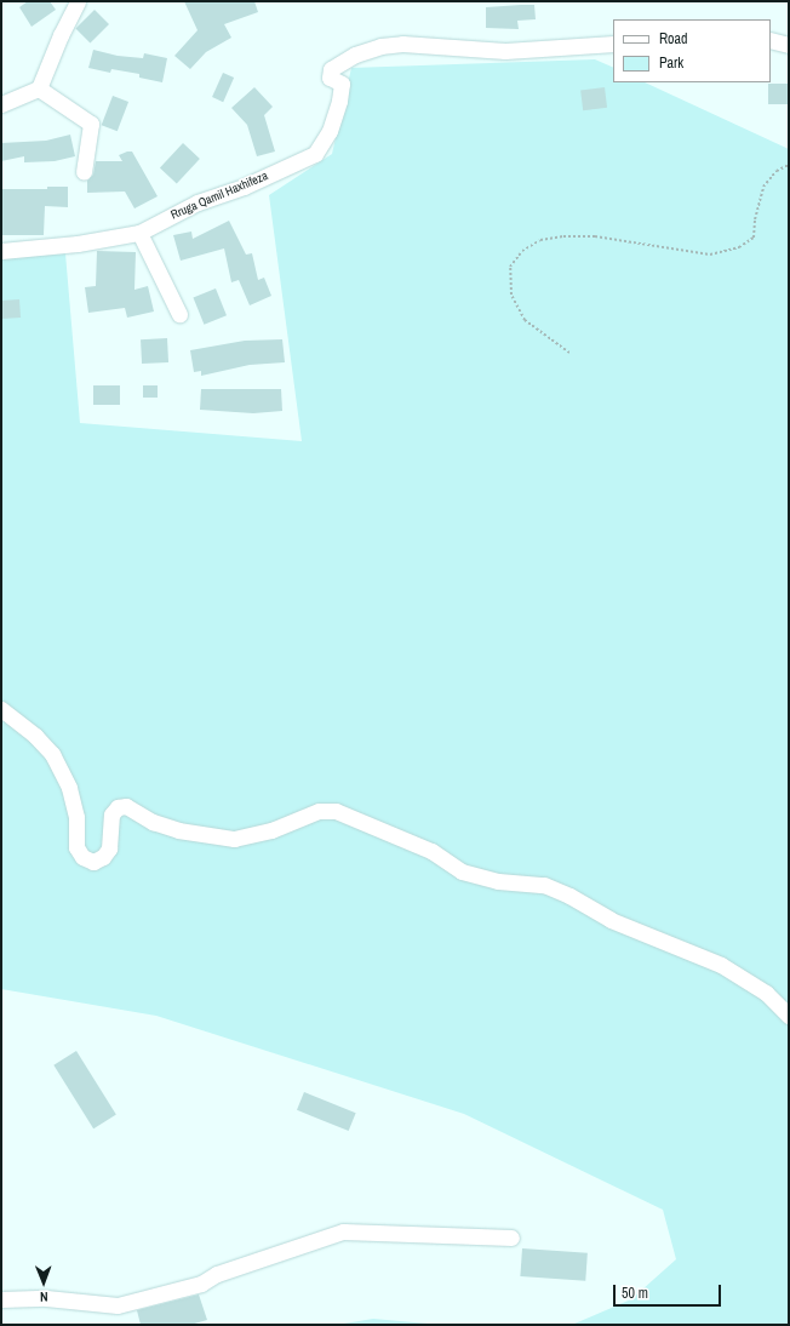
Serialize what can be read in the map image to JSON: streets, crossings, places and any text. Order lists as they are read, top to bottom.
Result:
{
  "streets": {
    "street": ["Rruga Qamil Haxhifeza"]
  },
  "legend": ["Road", "Park"],
  "scale_bar": "50 m",
  "north": "bottom"
}
